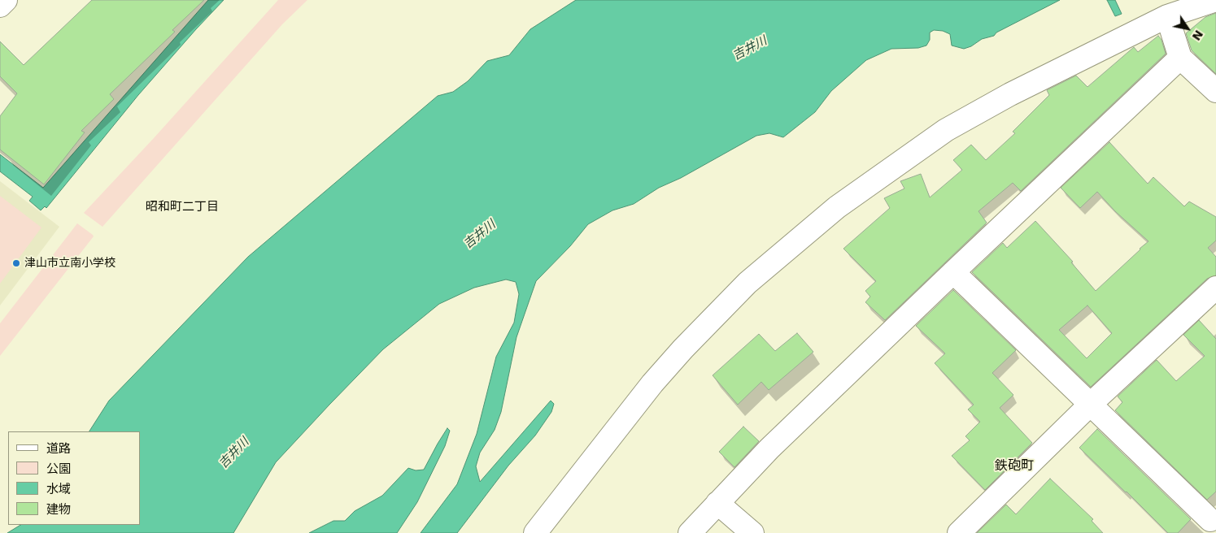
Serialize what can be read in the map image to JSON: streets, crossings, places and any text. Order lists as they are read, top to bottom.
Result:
{
  "districts": ["昭和町二丁目", "鉄砲町"],
  "water": ["吉井川"],
  "places": ["津山市立南小学校"],
  "legend": [
    "道路",
    "公園",
    "水域",
    "建物"
  ],
  "north": "bottom right"
}
